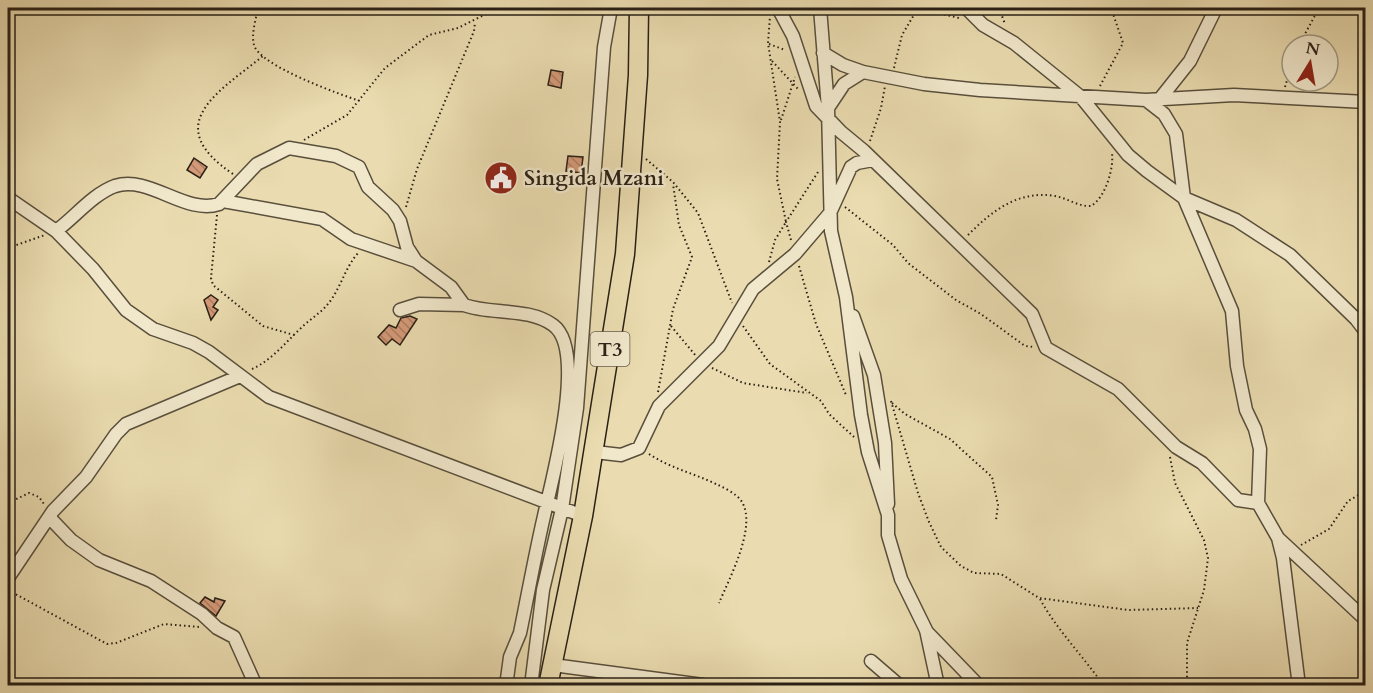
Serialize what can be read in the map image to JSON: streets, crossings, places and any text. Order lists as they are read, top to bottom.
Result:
{
  "streets": {
    "highway": ["T3"]
  },
  "places": {
    "public building": ["Singida Mzani"]
  },
  "north": "top"
}
